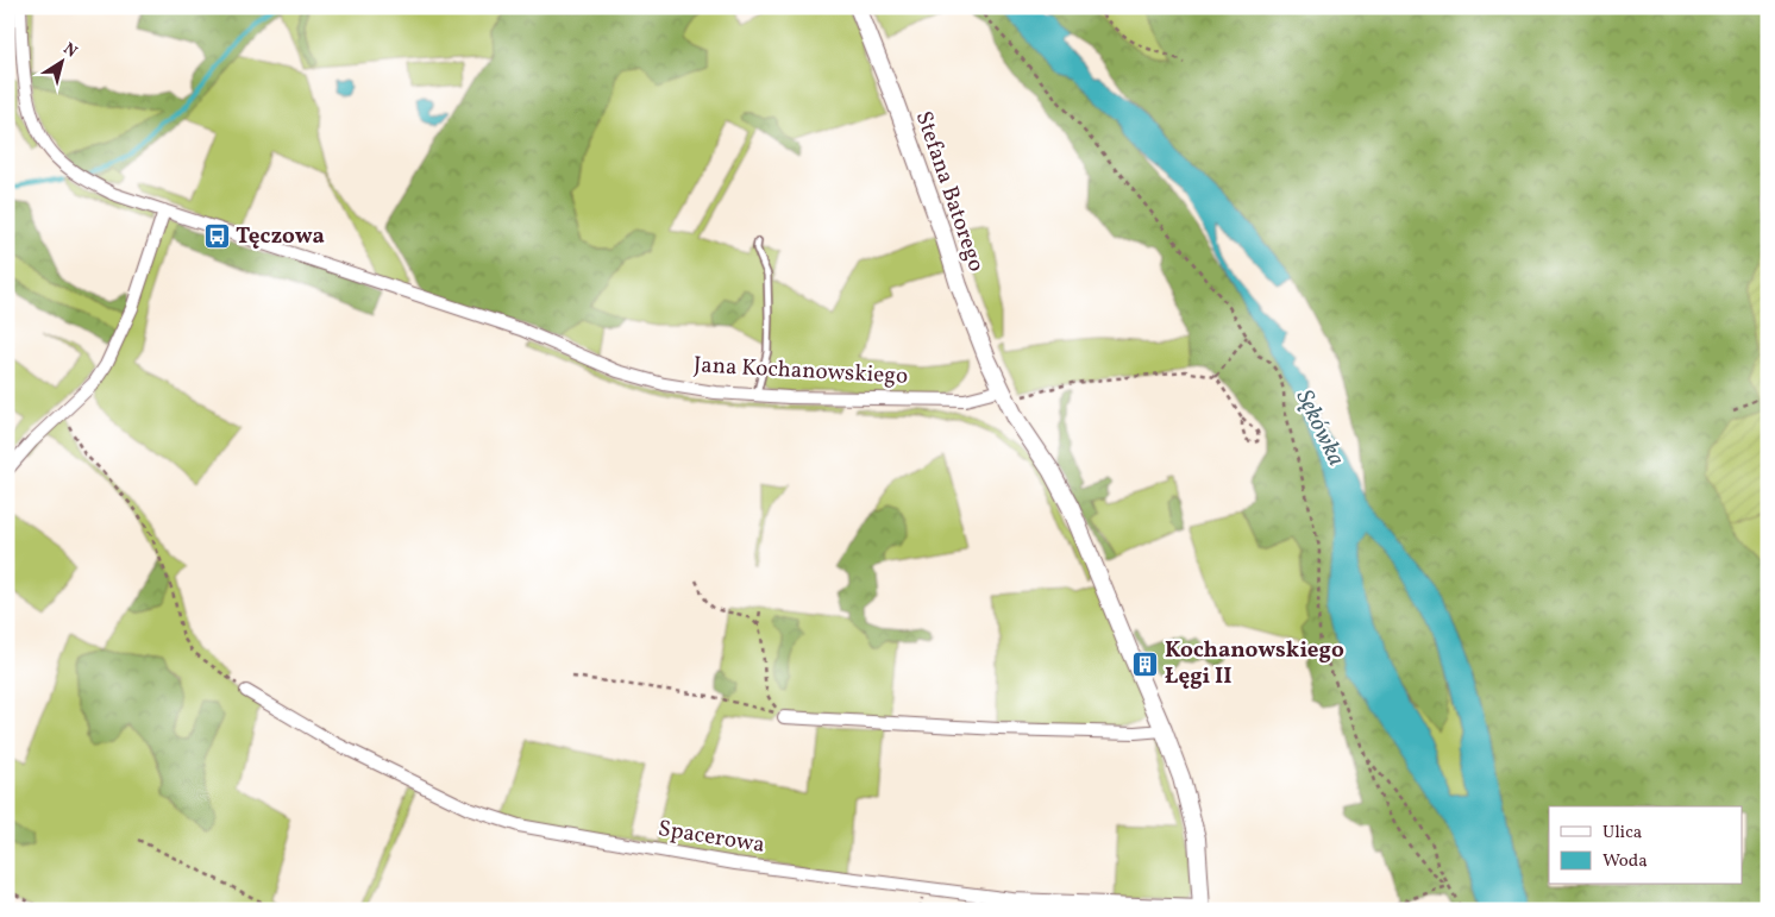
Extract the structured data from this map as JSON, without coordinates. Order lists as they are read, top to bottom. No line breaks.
{"streets":{"street":["Stefana Batorego","Jana Kochanowskiego","Spacerowa"]},"crossings":[["Stefana Batorego","Jana Kochanowskiego"]],"water":["Sękówka"],"places":{"bus stop":["Tęczowa"],"building":["Kochanowskiego Łęgi II"]},"legend":["Ulica","Woda"],"north":"top right"}
